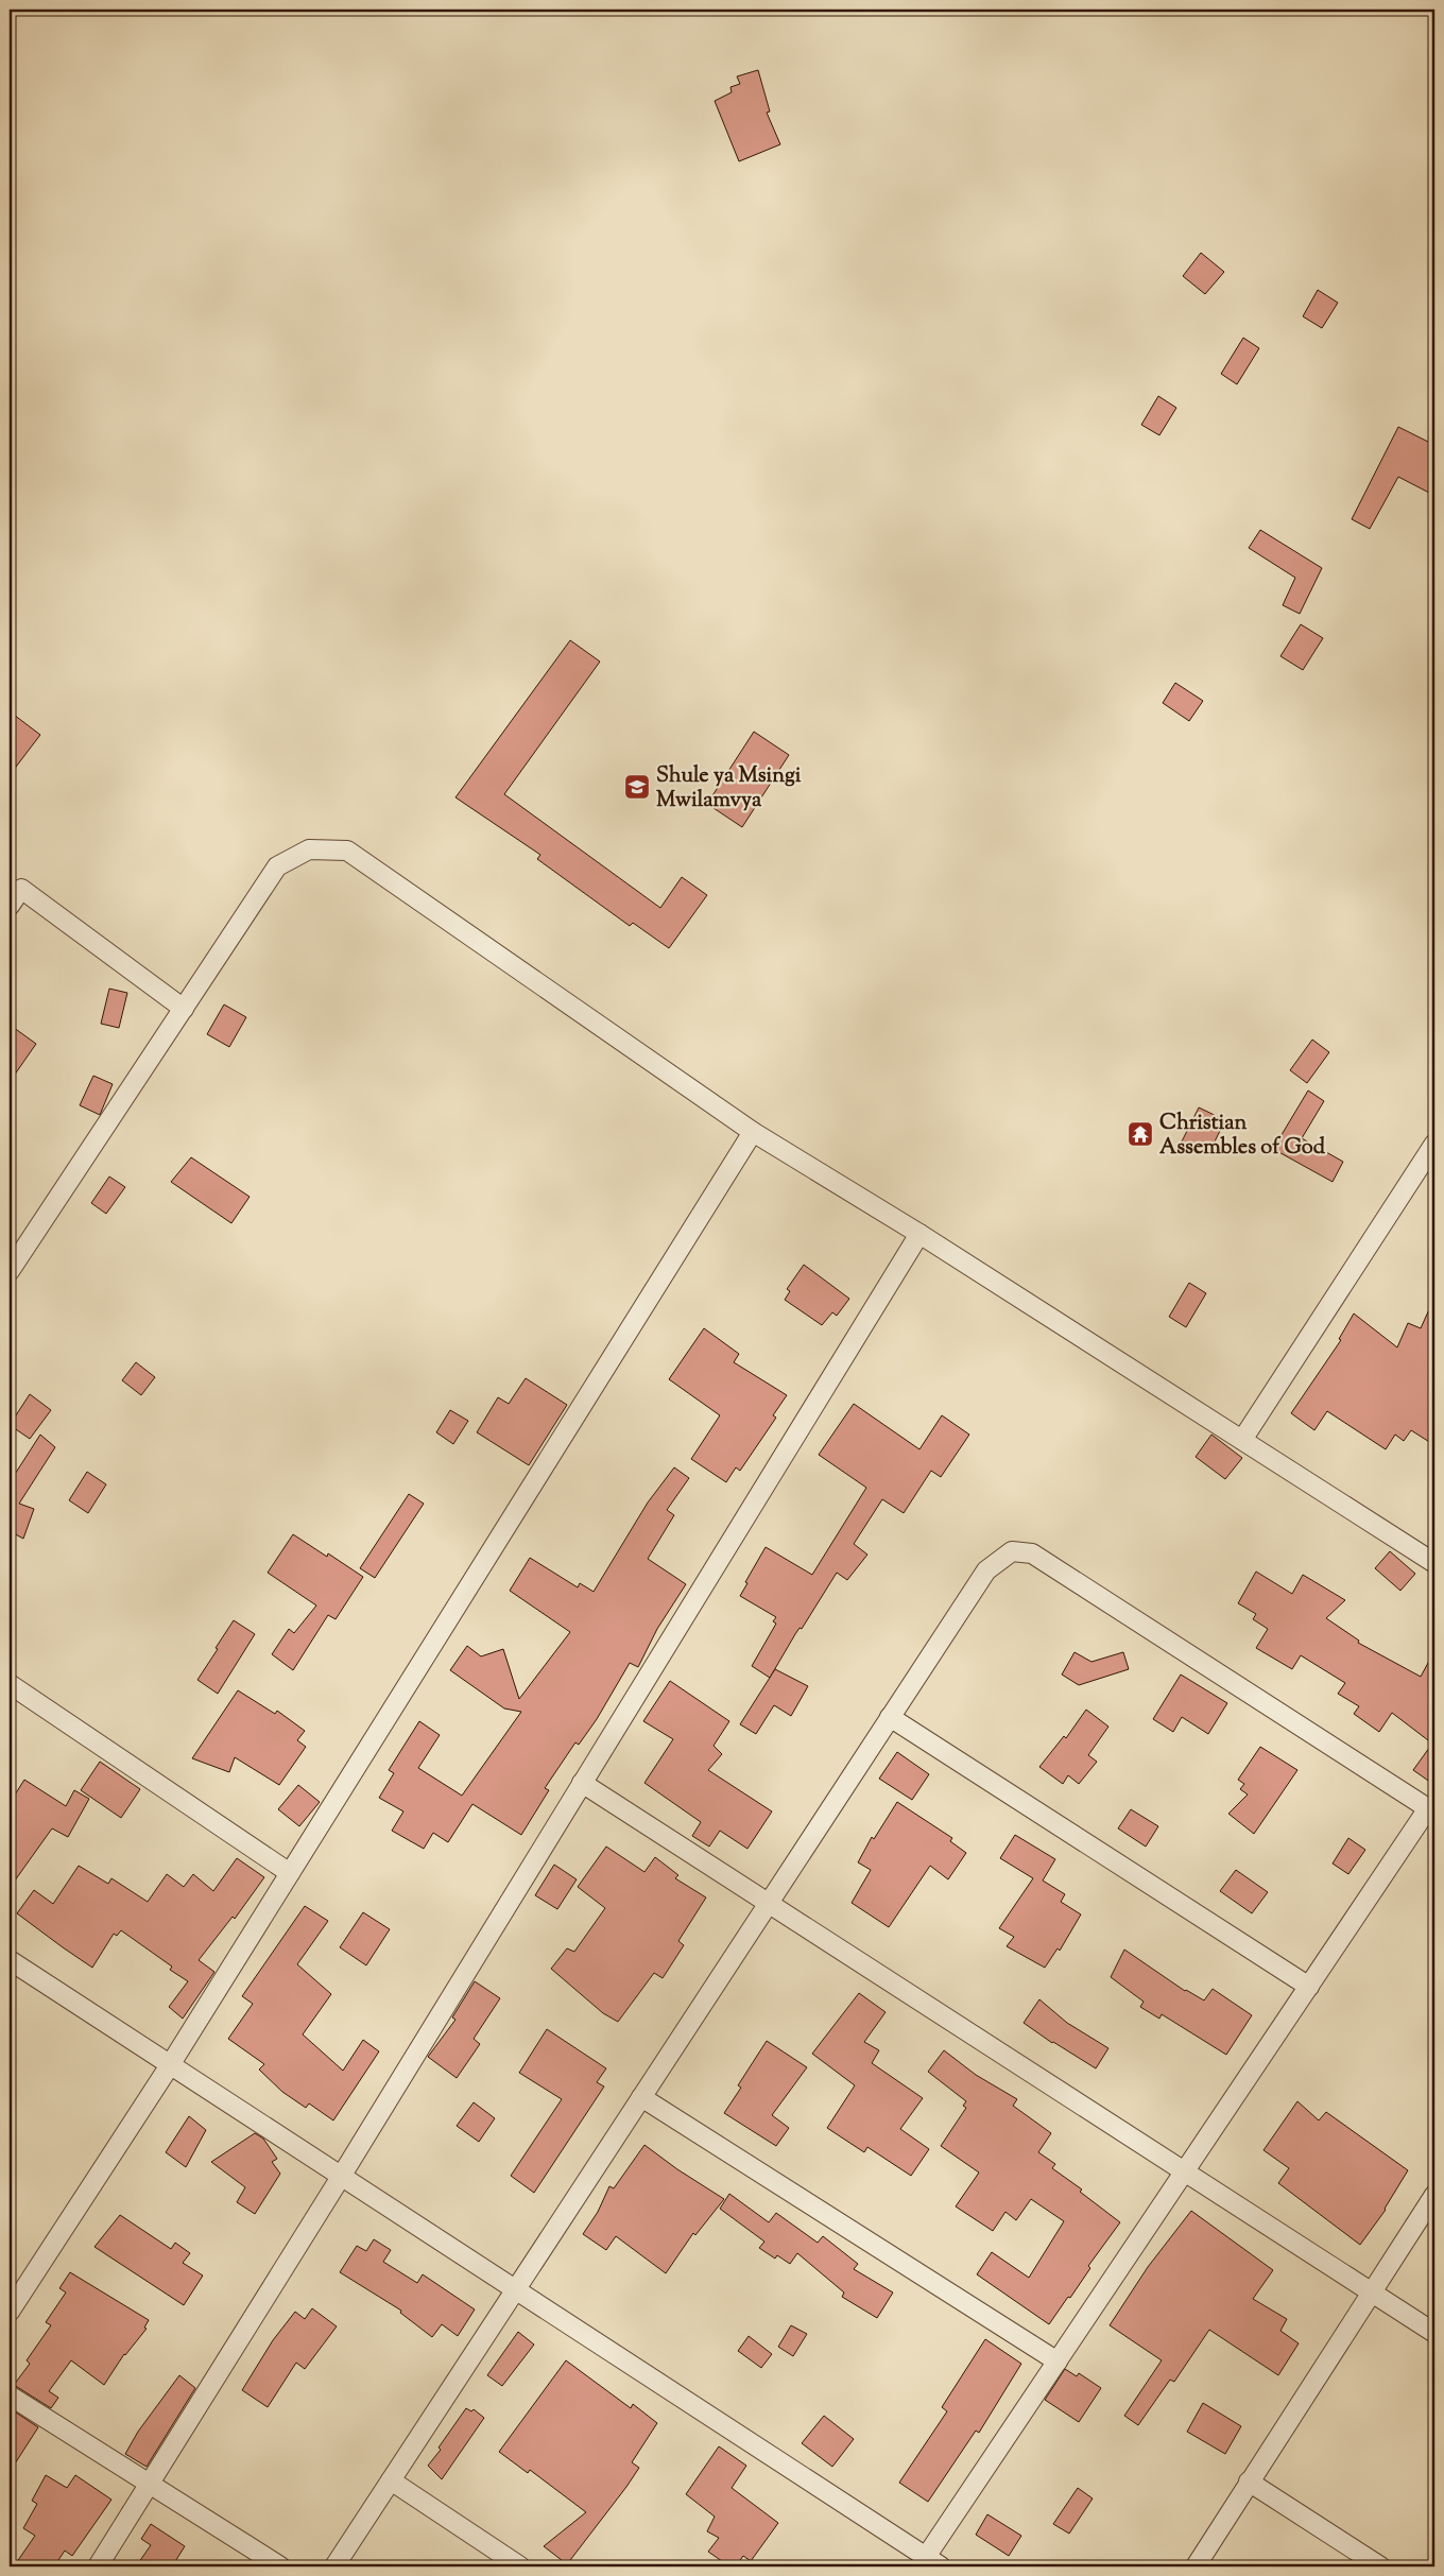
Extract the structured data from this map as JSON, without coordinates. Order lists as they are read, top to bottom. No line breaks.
{"places":{"school or university":["Shule ya Msingi Mwilamvya"],"temple":["Christian Assembles of God"]}}
